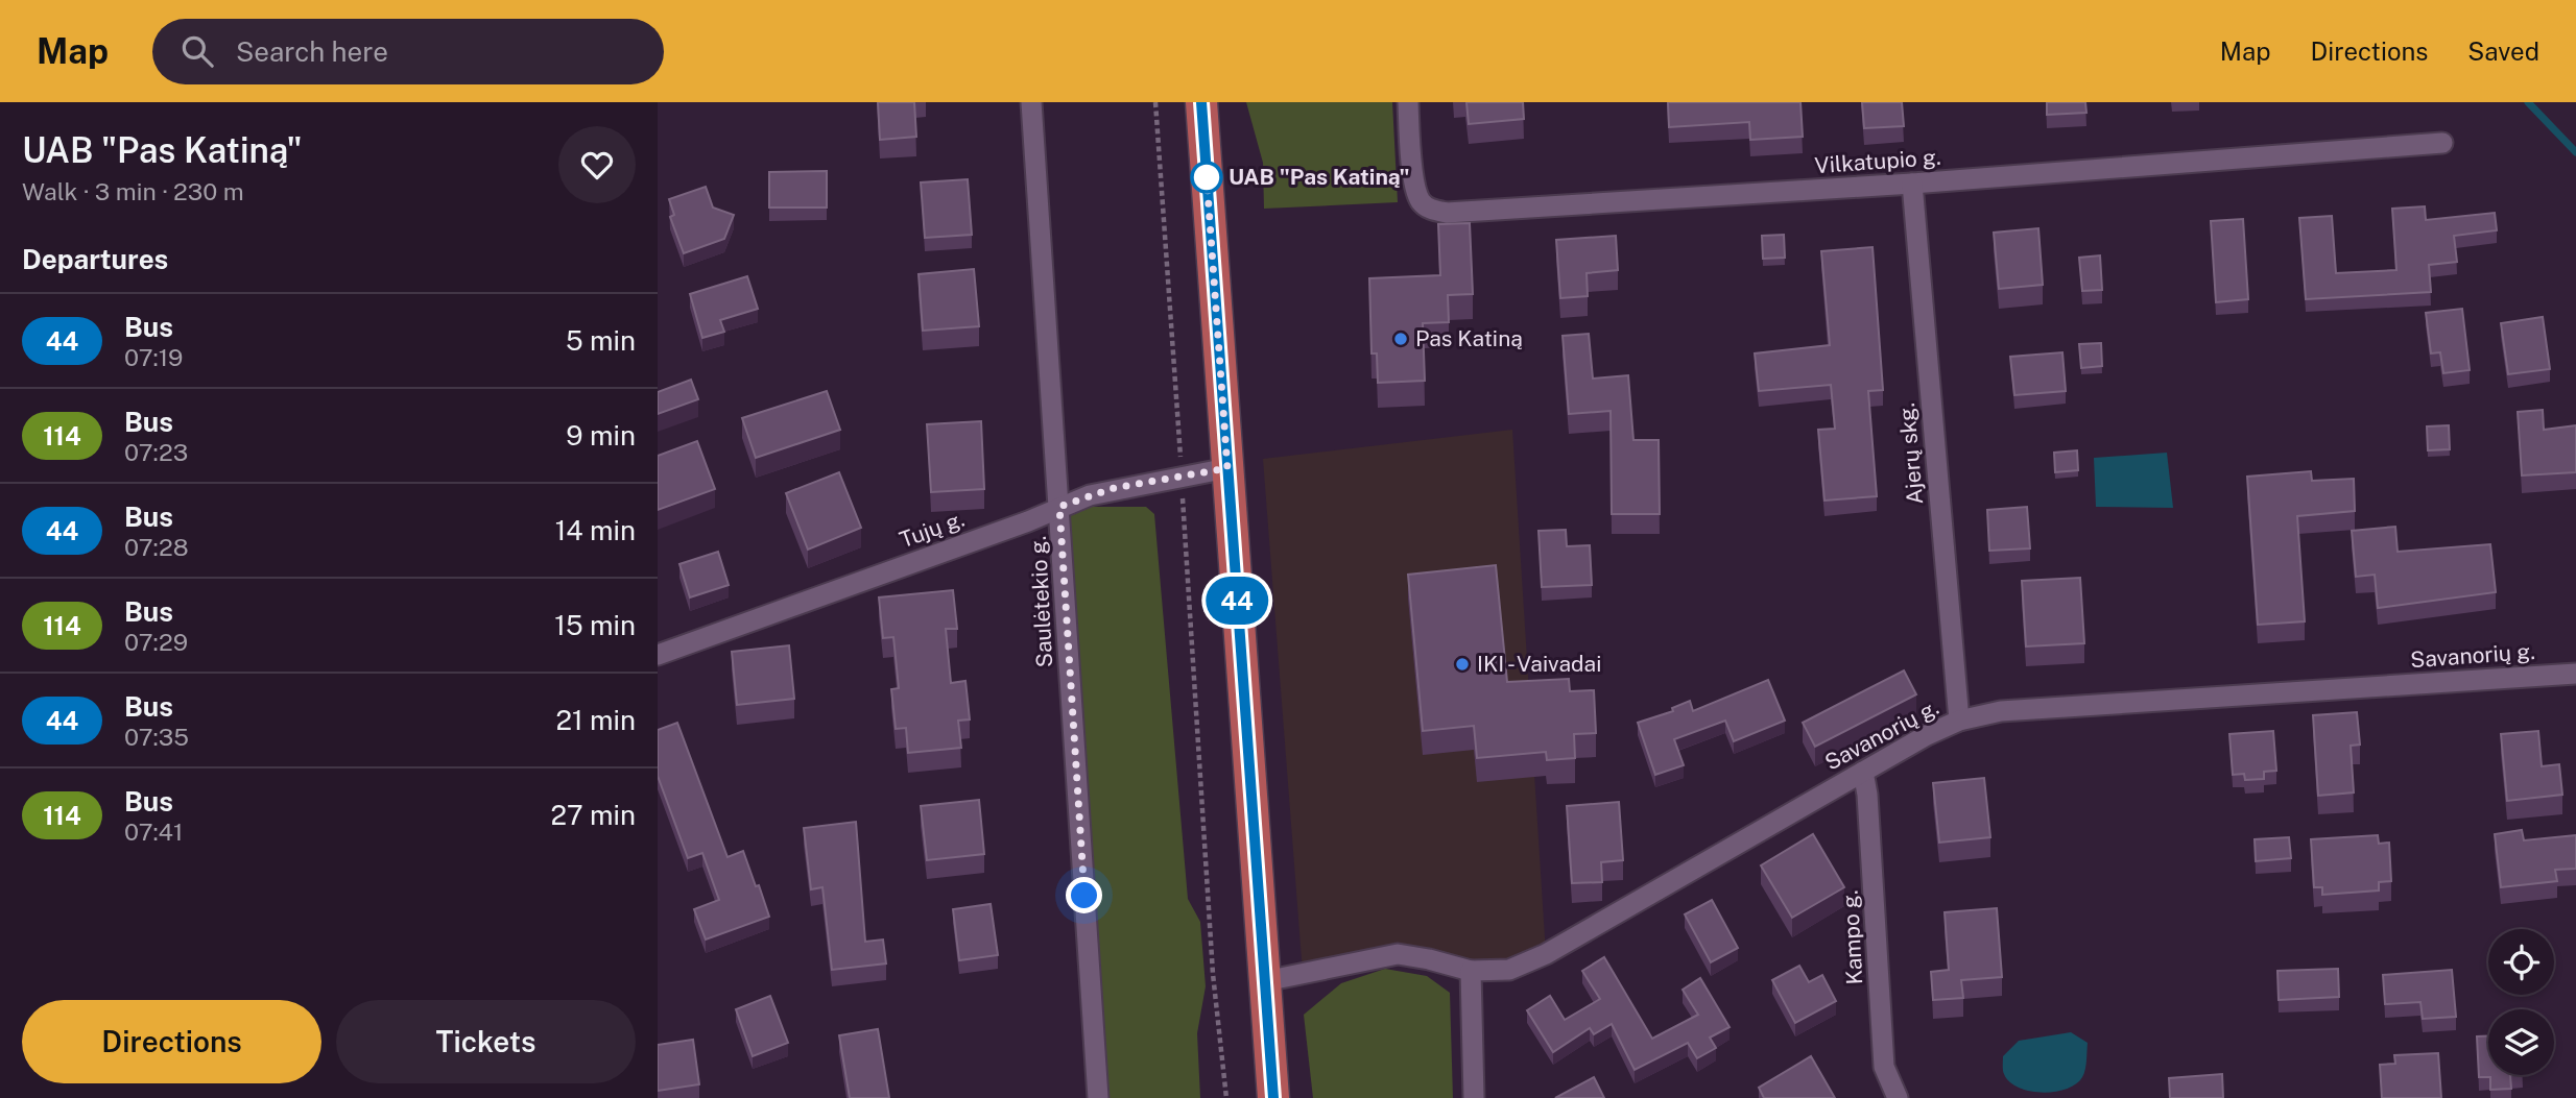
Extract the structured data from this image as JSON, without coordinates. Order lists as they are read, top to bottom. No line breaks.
{"streets":{"street":["Vilkatupio g.","Ajerų skg.","Tujų g.","Saulėtekio g.","Savanorių g.","Kampo g."]},"crossings":[["Vilkatupio g.","Ajerų skg."],["Ajerų skg.","Savanorių g."],["Tujų g.","Saulėtekio g."],["Savanorių g.","Kampo g."]],"places":["UAB \"Pas Katiną\"","Pas Katiną","IKI - Vaivadai"],"lines":["bus line 44"],"page":{"header":"Map","search":"Search here","nav":["Map","Directions","Saved"],"heading":[["UAB \"Pas Katiną\"","Walk · 3 min · 230 m"],"Departures"],"on_map":"44","list":[{"mark":"44","name":"Bus","note":"07:19","value":"5 min"},{"mark":"114","name":"Bus","note":"07:23","value":"9 min"},{"mark":"44","name":"Bus","note":"07:28","value":"14 min"},{"mark":"114","name":"Bus","note":"07:29","value":"15 min"},{"mark":"44","name":"Bus","note":"07:35","value":"21 min"},{"mark":"114","name":"Bus","note":"07:41","value":"27 min"}],"buttons":["Directions","Tickets"]}}
